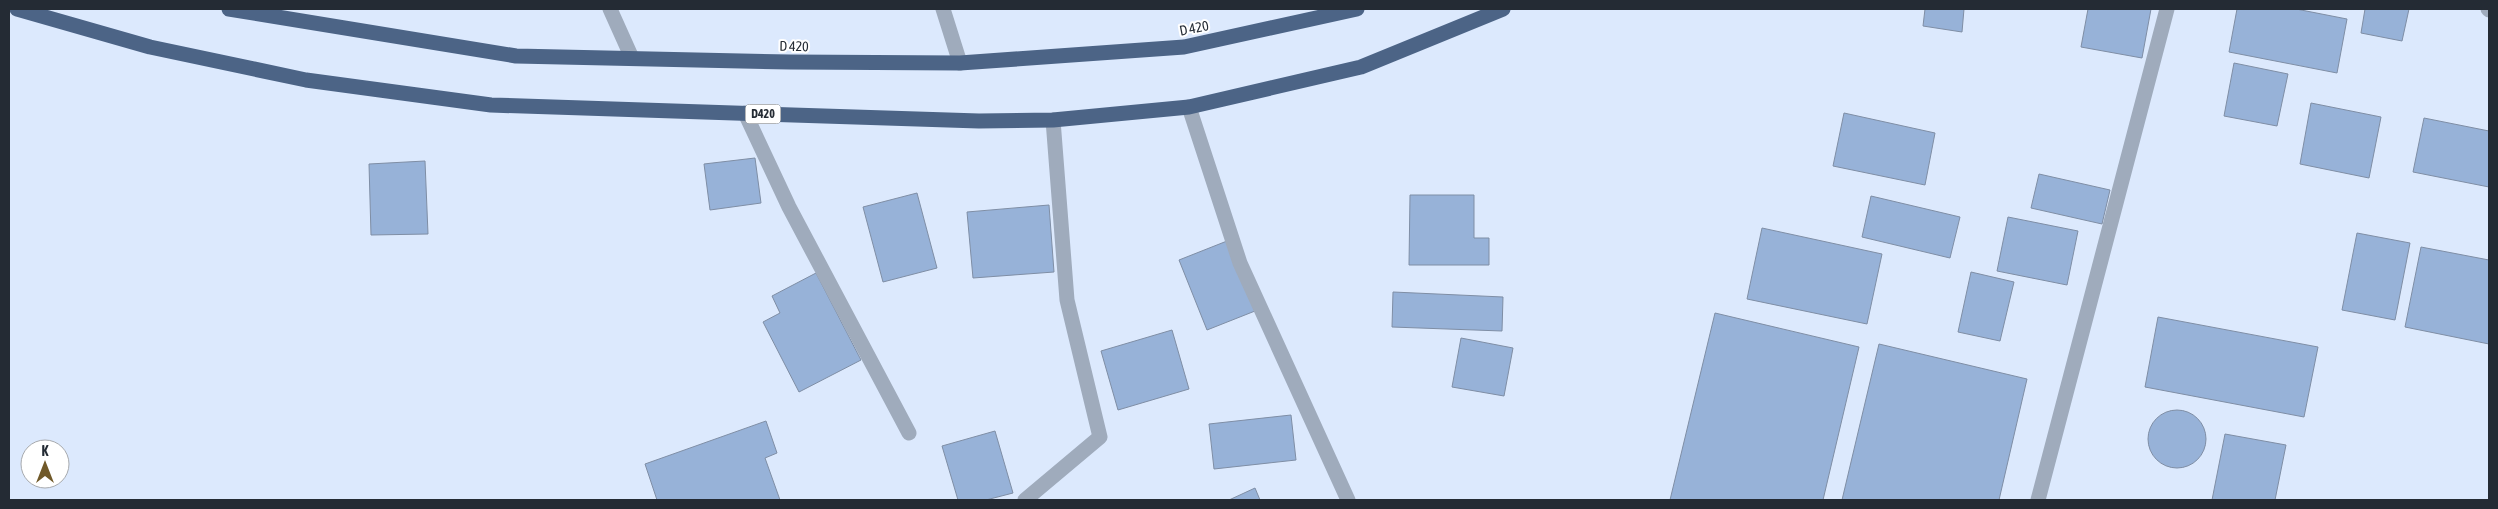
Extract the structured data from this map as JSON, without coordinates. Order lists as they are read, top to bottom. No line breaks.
{"streets":{"highway":["D 420","D420"]},"north":"top"}
